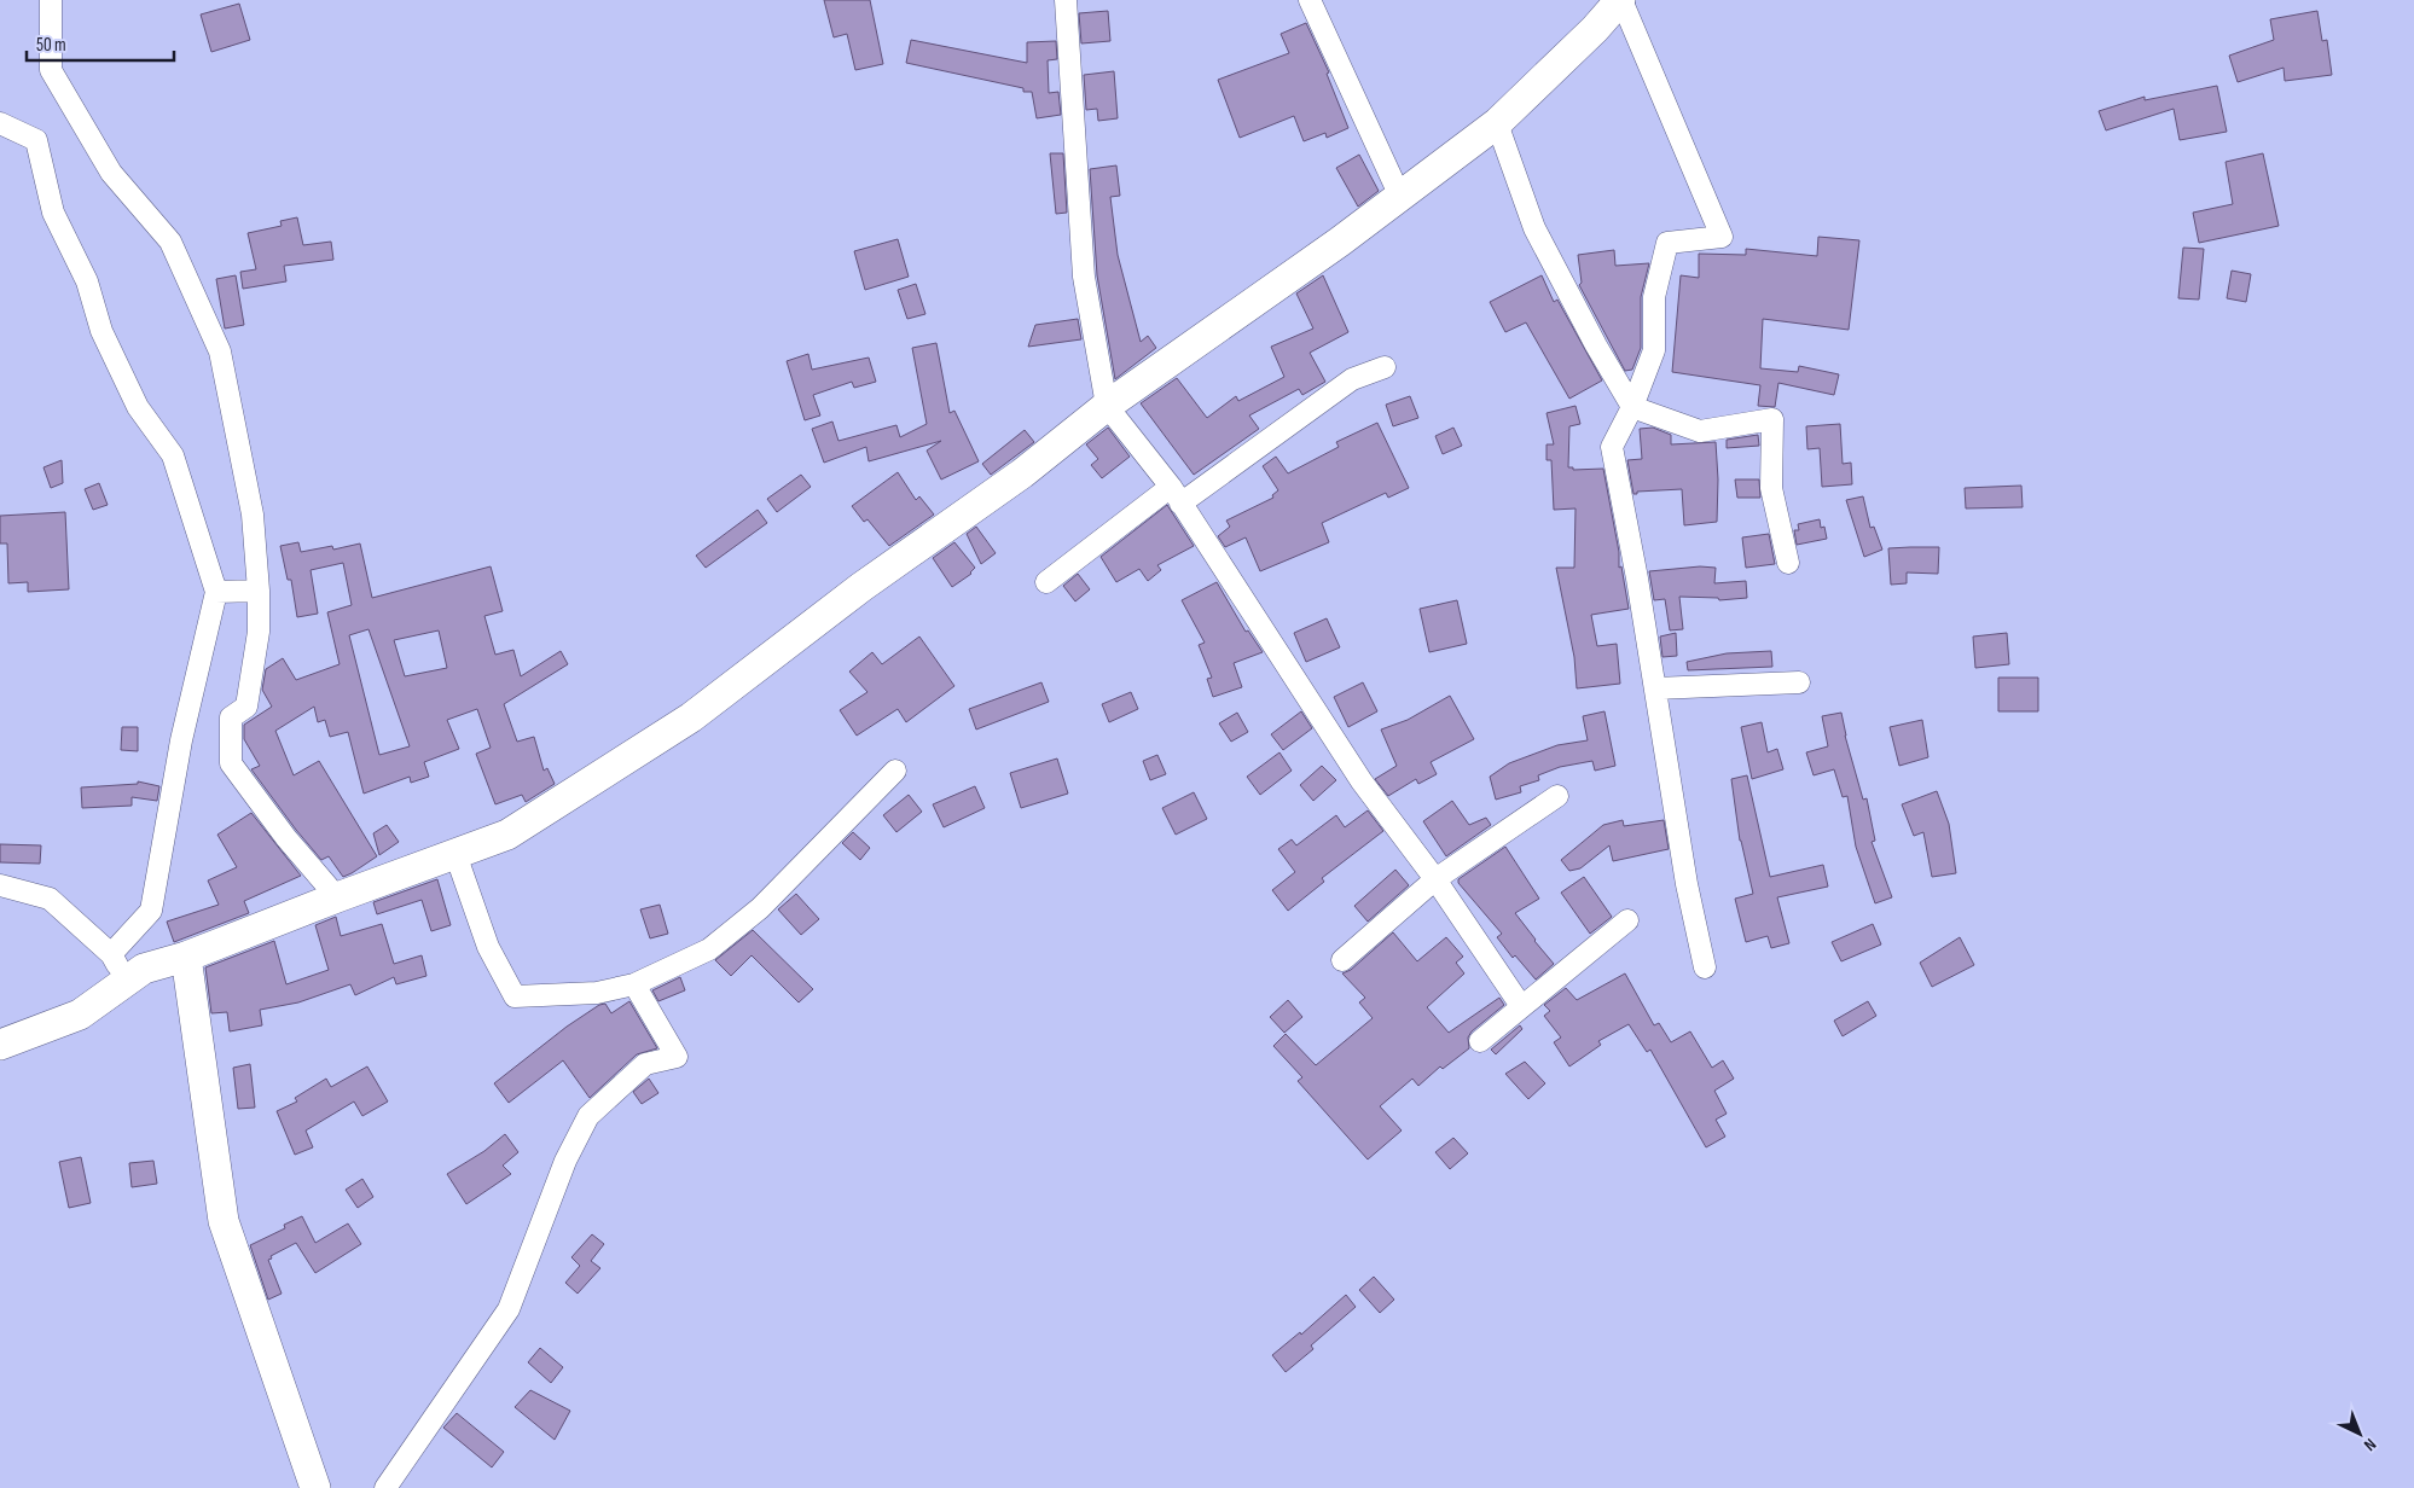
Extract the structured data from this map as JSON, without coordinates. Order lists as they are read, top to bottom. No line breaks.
{"scale_bar":"50 m","north":"bottom right"}
